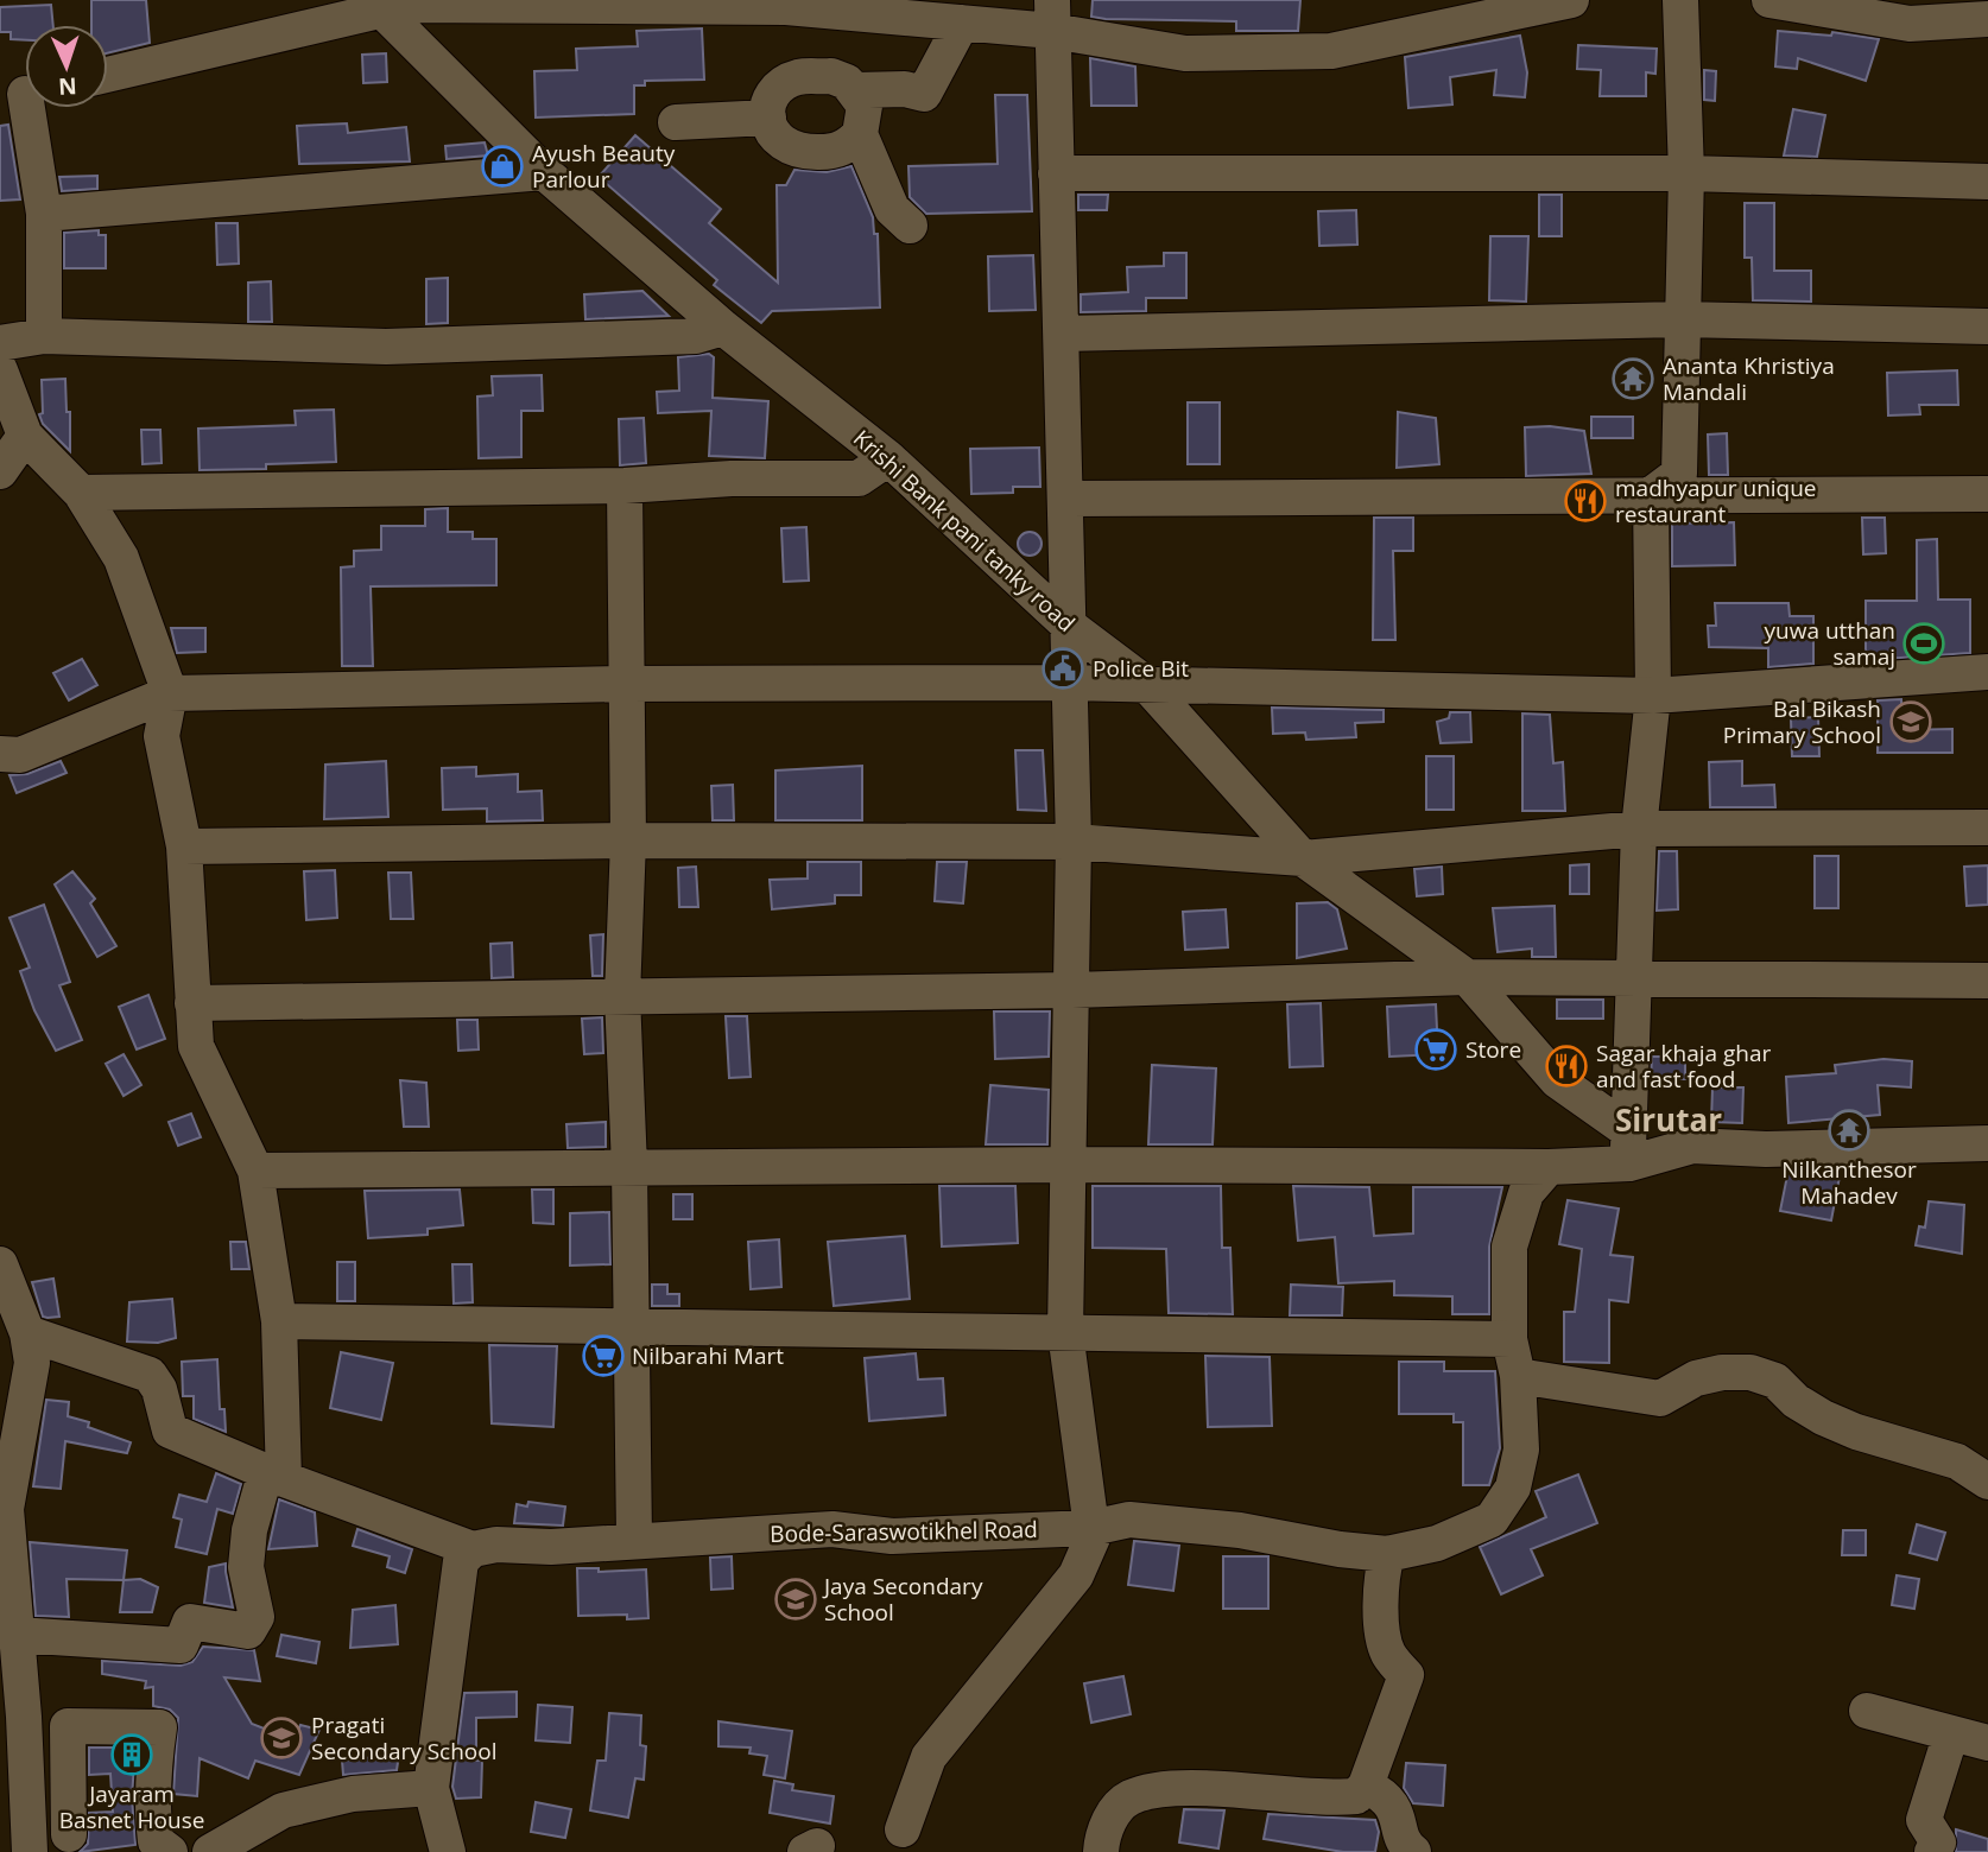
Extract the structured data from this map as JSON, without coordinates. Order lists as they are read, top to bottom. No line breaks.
{"streets":{"street":["Krishi Bank pani tanky road","Bode-Saraswotikhel Road"]},"districts":["Sirutar"],"places":{"shop":["Ayush Beauty Parlour"],"temple":["Ananta Khristiya Mandali","Nilkanthesor Mahadev"],"restaurant":["madhyapur unique restaurant","Sagar khaja ghar and fast food"],"sports":["yuwa utthan samaj"],"public building":["Police Bit"],"school or university":["Bal Bikash Primary School","Jaya Secondary School","Pragati Secondary School"],"supermarket":["Store","Nilbarahi Mart"],"building":["Jayaram Basnet House"]},"north":"bottom"}
